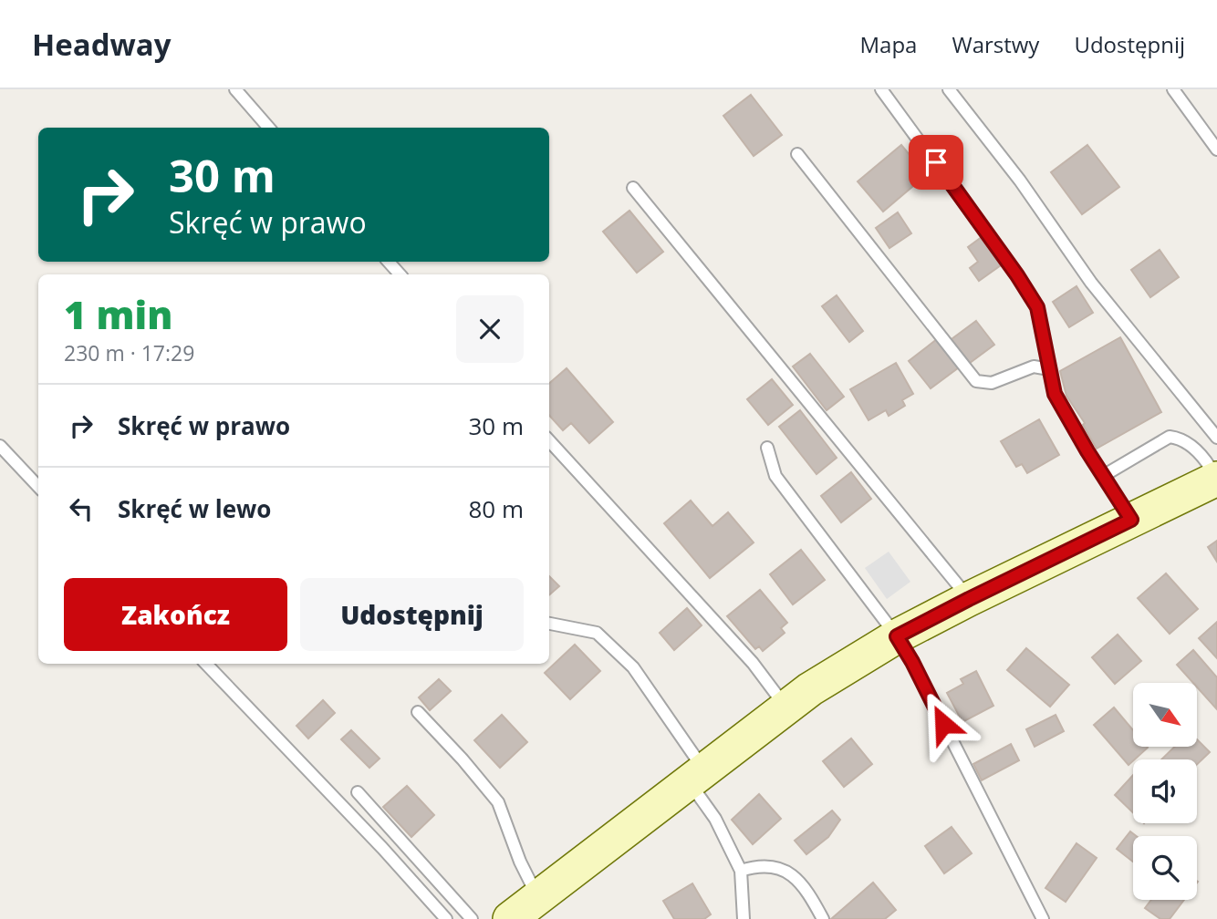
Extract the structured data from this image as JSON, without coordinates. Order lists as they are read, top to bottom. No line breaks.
{"north":"bottom right","page":{"header":"Headway","nav":["Mapa","Warstwy","Udostępnij"],"turn":["30 m","Skręć w prawo"],"heading":["1 min","230 m · 17:29"],"list":[{"name":"Skręć w prawo","value":"30 m"},{"name":"Skręć w lewo","value":"80 m"}],"buttons":["Zakończ","Udostępnij"]}}
